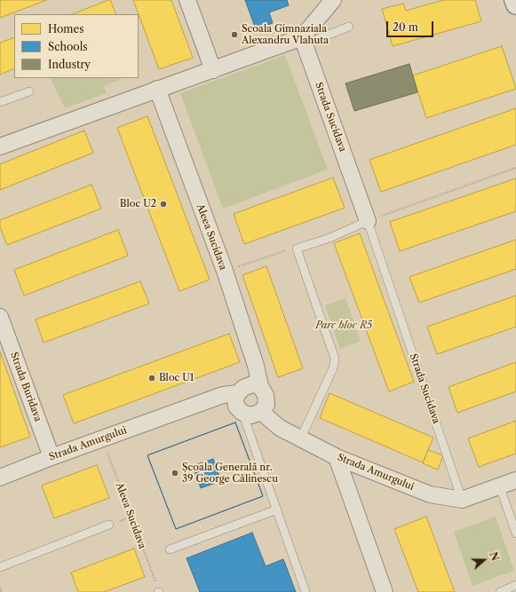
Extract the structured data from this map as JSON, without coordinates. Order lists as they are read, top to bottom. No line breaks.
{"streets":{"street":["Strada Sucidava","Aleea Sucidava","Strada Buridava","Strada Amurgului"]},"crossings":[["Strada Sucidava","Strada Amurgului"],["Aleea Sucidava","Strada Amurgului"],["Strada Buridava","Strada Amurgului"]],"parks":["Parc bloc R5"],"places":["Scoala Gimnaziala Alexandru Vlahuta","Bloc U2","Bloc U1","Școala Generală nr. 39 George Călinescu"],"legend":["Homes","Schools","Industry"],"scale_bar":"20 m","north":"right"}
